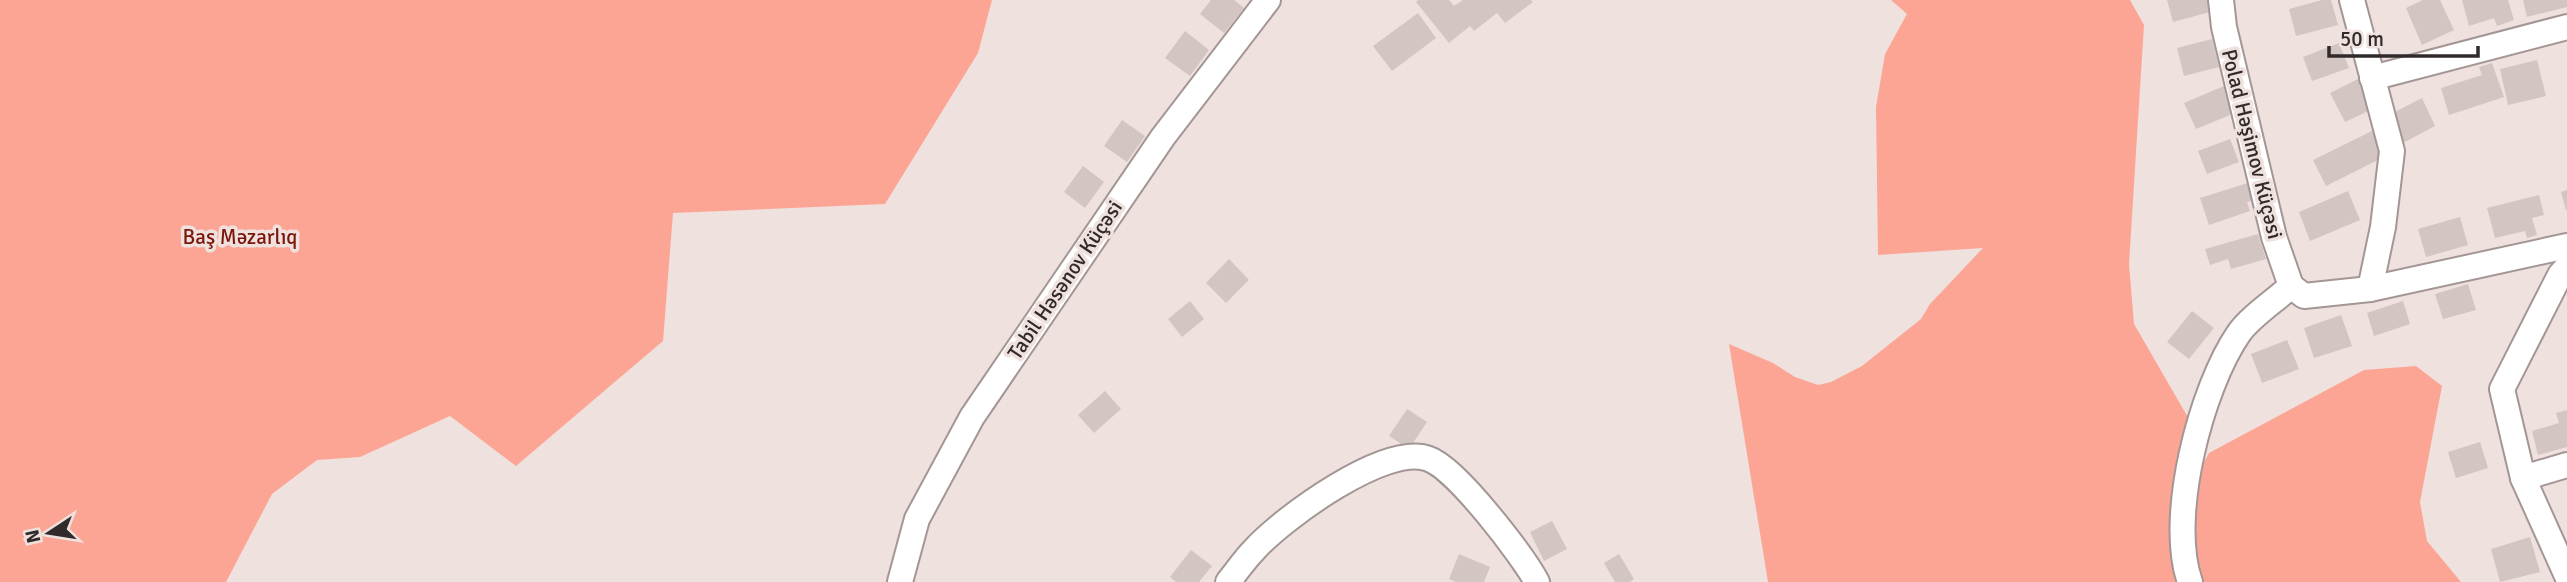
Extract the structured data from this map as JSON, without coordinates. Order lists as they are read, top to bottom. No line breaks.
{"streets":{"street":["Polad Həşimov Küçəsi","Tabil Həsənov Küçəsi"]},"parks":["Baş Məzarlıq"],"scale_bar":"50 m","north":"left"}
